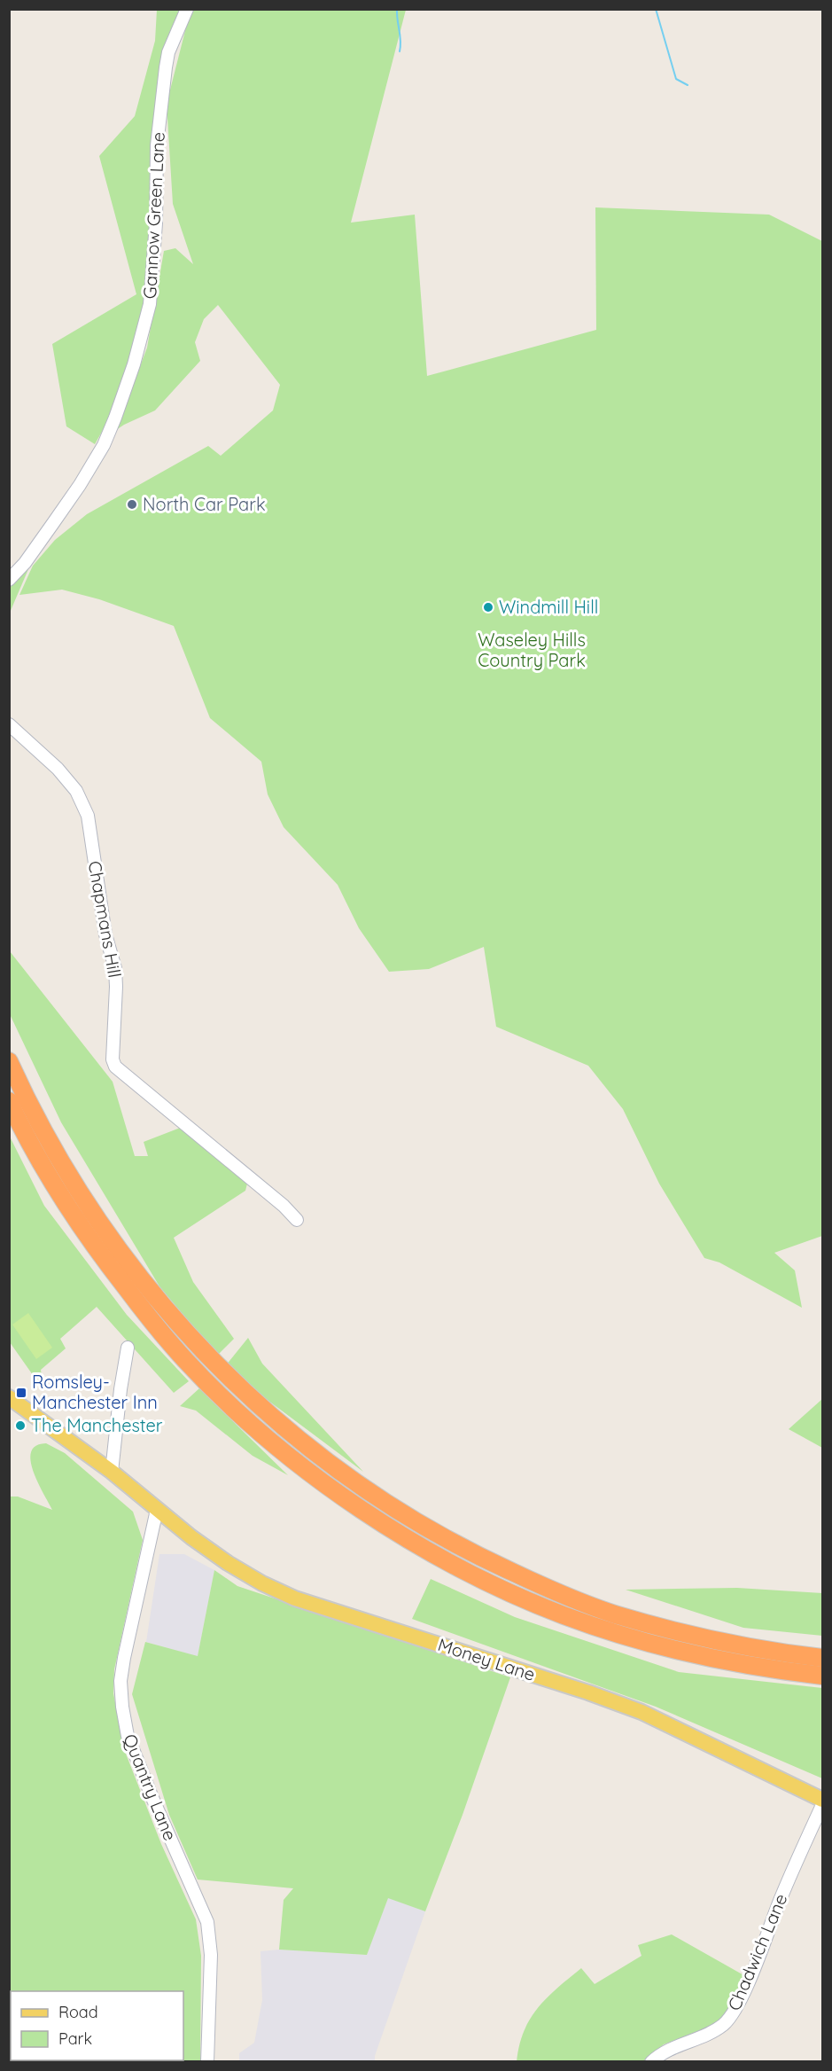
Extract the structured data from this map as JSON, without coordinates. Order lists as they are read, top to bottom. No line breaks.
{"streets":{"main road":["Money Lane"],"street":["Gannow Green Lane","Chapmans Hill","Quantry Lane","Chadwich Lane"]},"crossings":[["Money Lane","Quantry Lane"]],"parks":["Waseley Hills Country Park"],"places":{"other":["North Car Park","Windmill Hill","The Manchester"],"transit":["Romsley- Manchester Inn"]},"legend":["Road","Park"]}
